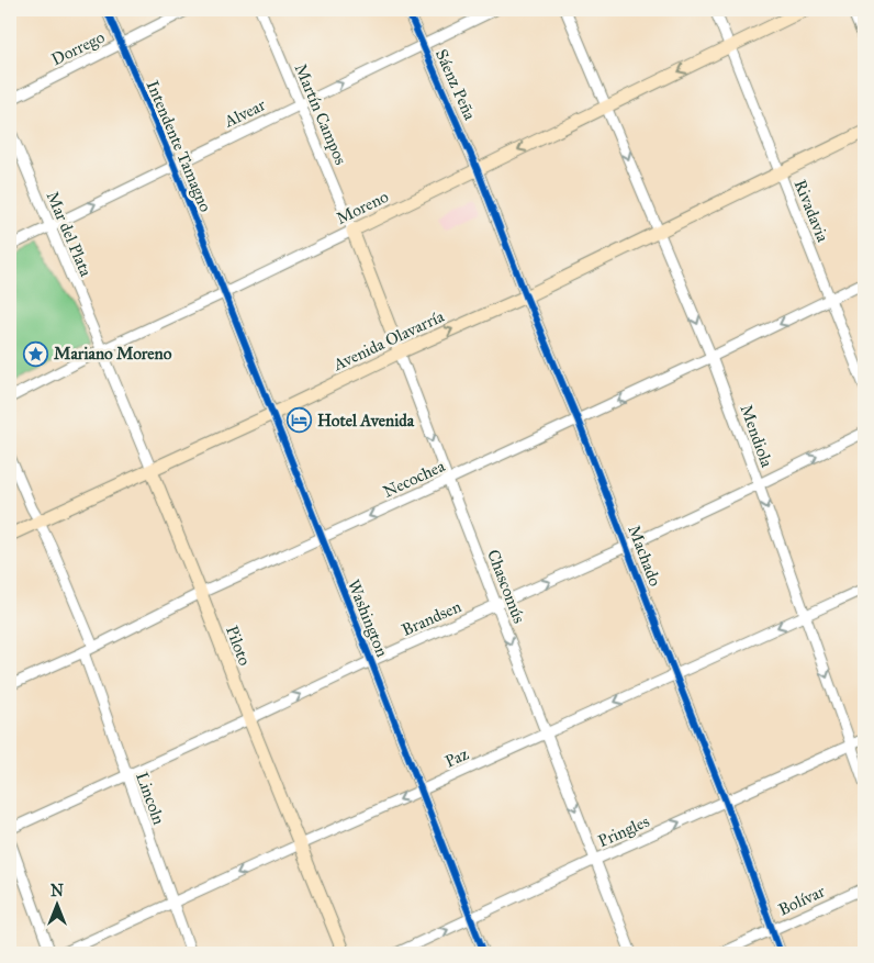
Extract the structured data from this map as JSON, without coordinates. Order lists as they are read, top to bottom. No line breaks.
{"streets":{"main road":["Moreno","Avenida Olavarría","Chascomús","Piloto"],"street":["Dorrego","Sáenz Peña","Alvear","Martín Campos","Intendente Tamagno","Rivadavia","Mar del Plata","Mendiola","Necochea","Machado","Washington","Brandsen","Paz","Lincoln","Pringles","Bolívar"]},"crossings":[["Dorrego","Intendente Tamagno"],["Sáenz Peña","Alvear"],["Sáenz Peña","Moreno"],["Sáenz Peña","Machado"],["Alvear","Martín Campos"],["Alvear","Intendente Tamagno"],["Alvear","Mar del Plata"],["Martín Campos","Moreno"],["Martín Campos","Chascomús"],["Intendente Tamagno","Moreno"],["Intendente Tamagno","Washington"],["Moreno","Rivadavia"],["Moreno","Mar del Plata"],["Moreno","Mendiola"],["Moreno","Machado"],["Moreno","Chascomús"],["Moreno","Washington"],["Moreno","Piloto"],["Rivadavia","Avenida Olavarría"],["Rivadavia","Necochea"],["Mar del Plata","Piloto"],["Avenida Olavarría","Mendiola"],["Avenida Olavarría","Machado"],["Avenida Olavarría","Chascomús"],["Avenida Olavarría","Washington"],["Avenida Olavarría","Piloto"],["Mendiola","Necochea"],["Mendiola","Brandsen"],["Mendiola","Paz"],["Mendiola","Pringles"],["Necochea","Machado"],["Necochea","Chascomús"],["Necochea","Washington"],["Necochea","Piloto"],["Necochea","Lincoln"],["Machado","Brandsen"],["Machado","Paz"],["Machado","Pringles"],["Machado","Bolívar"],["Chascomús","Brandsen"],["Chascomús","Paz"],["Chascomús","Pringles"],["Washington","Brandsen"],["Washington","Paz"],["Washington","Pringles"],["Brandsen","Piloto"],["Brandsen","Lincoln"],["Piloto","Paz"],["Paz","Lincoln"]],"one_way":["Alvear","Mendiola","Necochea","Chascomús","Brandsen","Paz","Pringles"],"places":{"place":["Mariano Moreno"],"hotel":["Hotel Avenida"]},"north":"top"}
